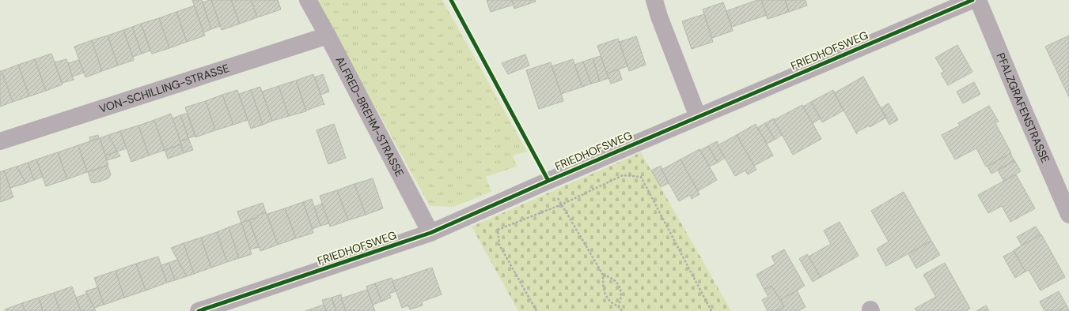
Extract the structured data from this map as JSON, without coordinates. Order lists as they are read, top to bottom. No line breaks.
{"streets":{"street":["FRIEDHOFSWEG","VON-SCHILLING-STRASSE","PFALZGRAFENSTRASSE","ALFRED-BREHM-STRASSE"]},"crossings":[["FRIEDHOFSWEG","ALFRED-BREHM-STRASSE"],["VON-SCHILLING-STRASSE","ALFRED-BREHM-STRASSE"]]}
